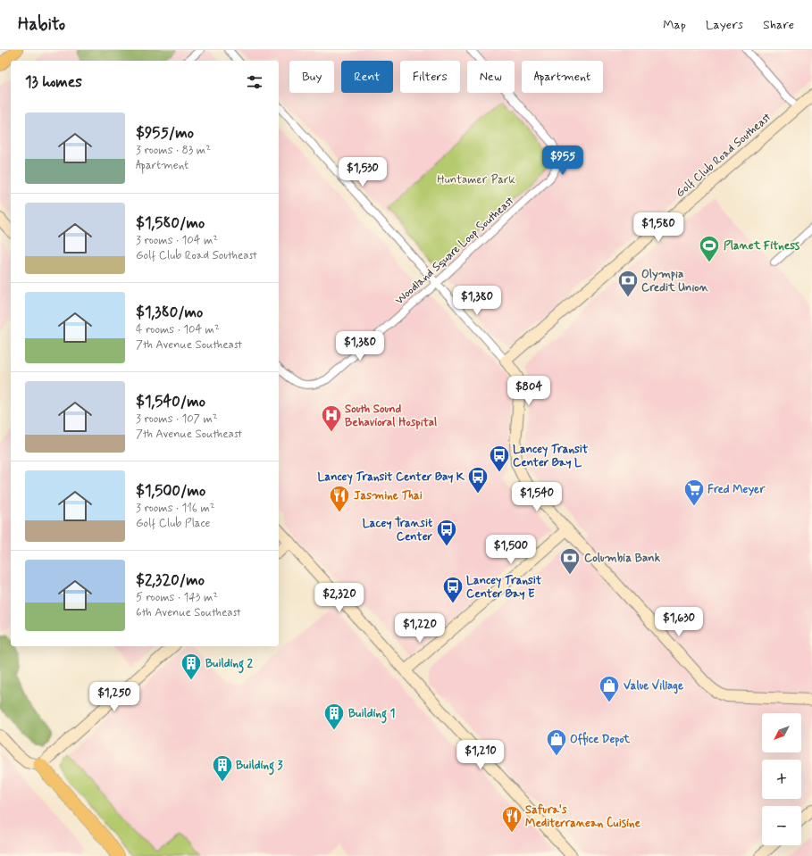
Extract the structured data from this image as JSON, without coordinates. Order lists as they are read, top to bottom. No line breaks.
{"streets":{"street":["Golf Club Road Southeast","Woodland Square Loop Southeast"]},"parks":["Huntamer Park"],"places":{"sports":["Planet Fitness"],"bank":["Olympia Credit Union","Columbia Bank"],"hospital":["South Sound Behavioral Hospital"],"bus stop":["Lancey Transit Center Bay L","Lancey Transit Center Bay K","Lacey Transit Center","Lancey Transit Center Bay E"],"supermarket":["Fred Meyer"],"restaurant":["Jasmine Thai","Safura's Mediterranean Cuisine"],"building":["Building 2","Building 1","Building 3"],"shop":["Value Village","Office Depot"]},"north":"bottom left","page":{"header":"Habito","nav":["Map","Layers","Share"],"chip":["Buy","Rent","Filters","New","Apartment"],"heading":"13 homes","list":[{"name":"$955/mo","note":"3 rooms · 83 m² · Apartment"},{"name":"$1,580/mo","note":"3 rooms · 104 m² · Golf Club Road Southeast"},{"name":"$1,380/mo","note":"4 rooms · 104 m² · 7th Avenue Southeast"},{"name":"$1,540/mo","note":"3 rooms · 107 m² · 7th Avenue Southeast"},{"name":"$1,500/mo","note":"3 rooms · 116 m² · Golf Club Place"},{"name":"$2,320/mo","note":"5 rooms · 143 m² · 6th Avenue Southeast"}],"price":["$955","$1,530","$1,580","$1,380","$1,380","$804","$1,540","$1,500","$2,320","$1,630","$1,220","$1,250","$1,210"],"map_buttons":["+","−"]}}
